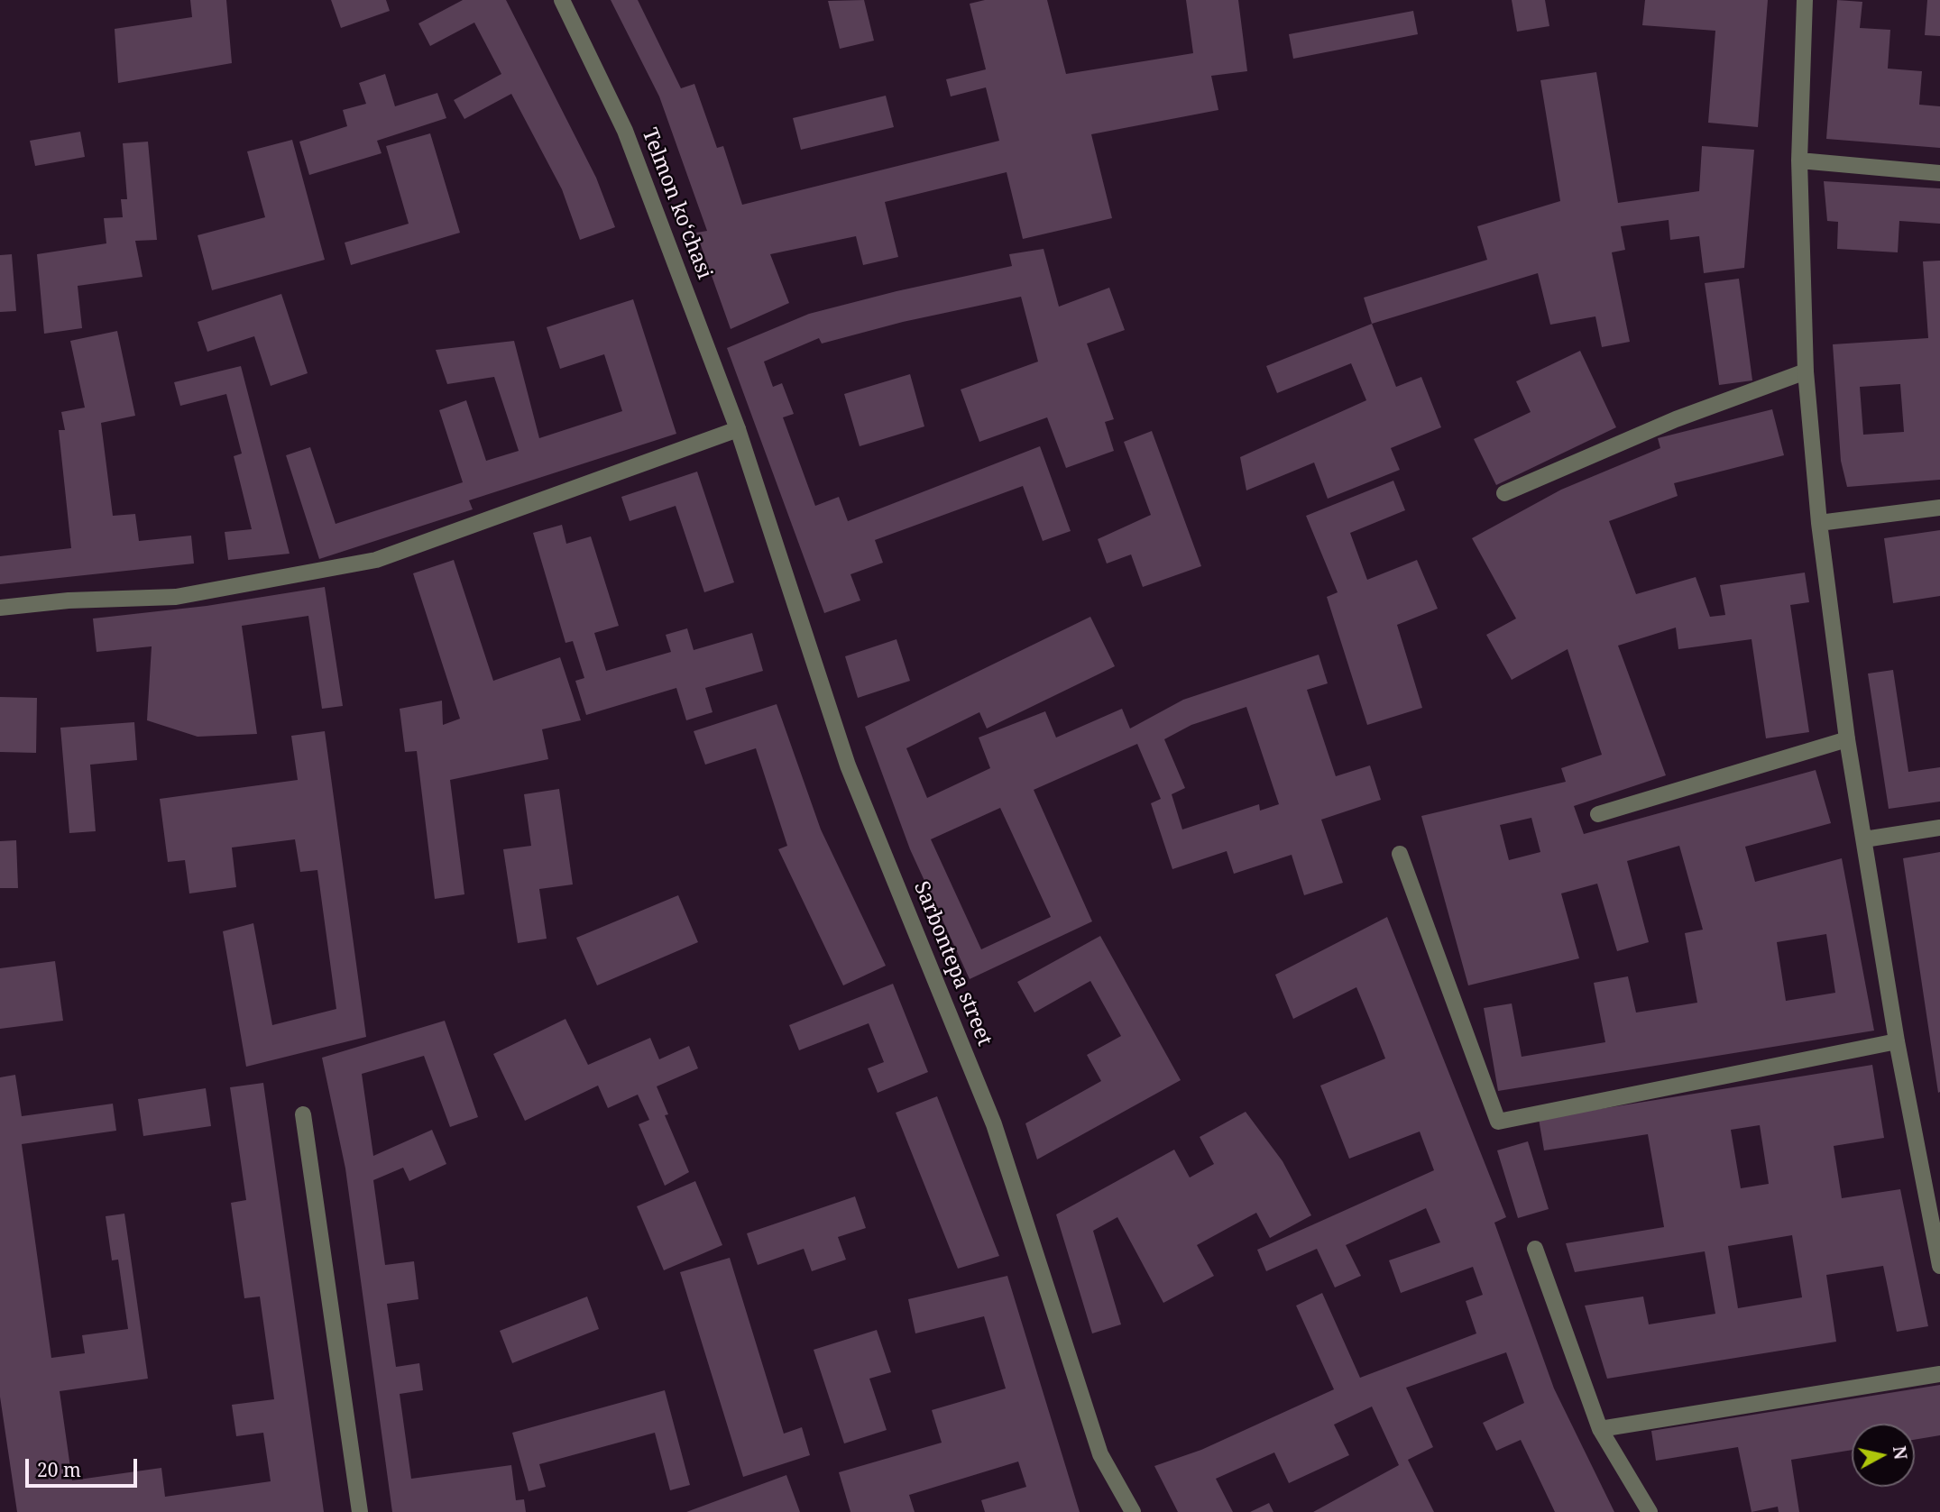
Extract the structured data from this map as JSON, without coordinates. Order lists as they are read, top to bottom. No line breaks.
{"streets":{"street":["Telmon koʻchasi","Sarbontepa street"]},"crossings":[["Telmon koʻchasi","Sarbontepa street"]],"scale_bar":"20 m","north":"right"}
